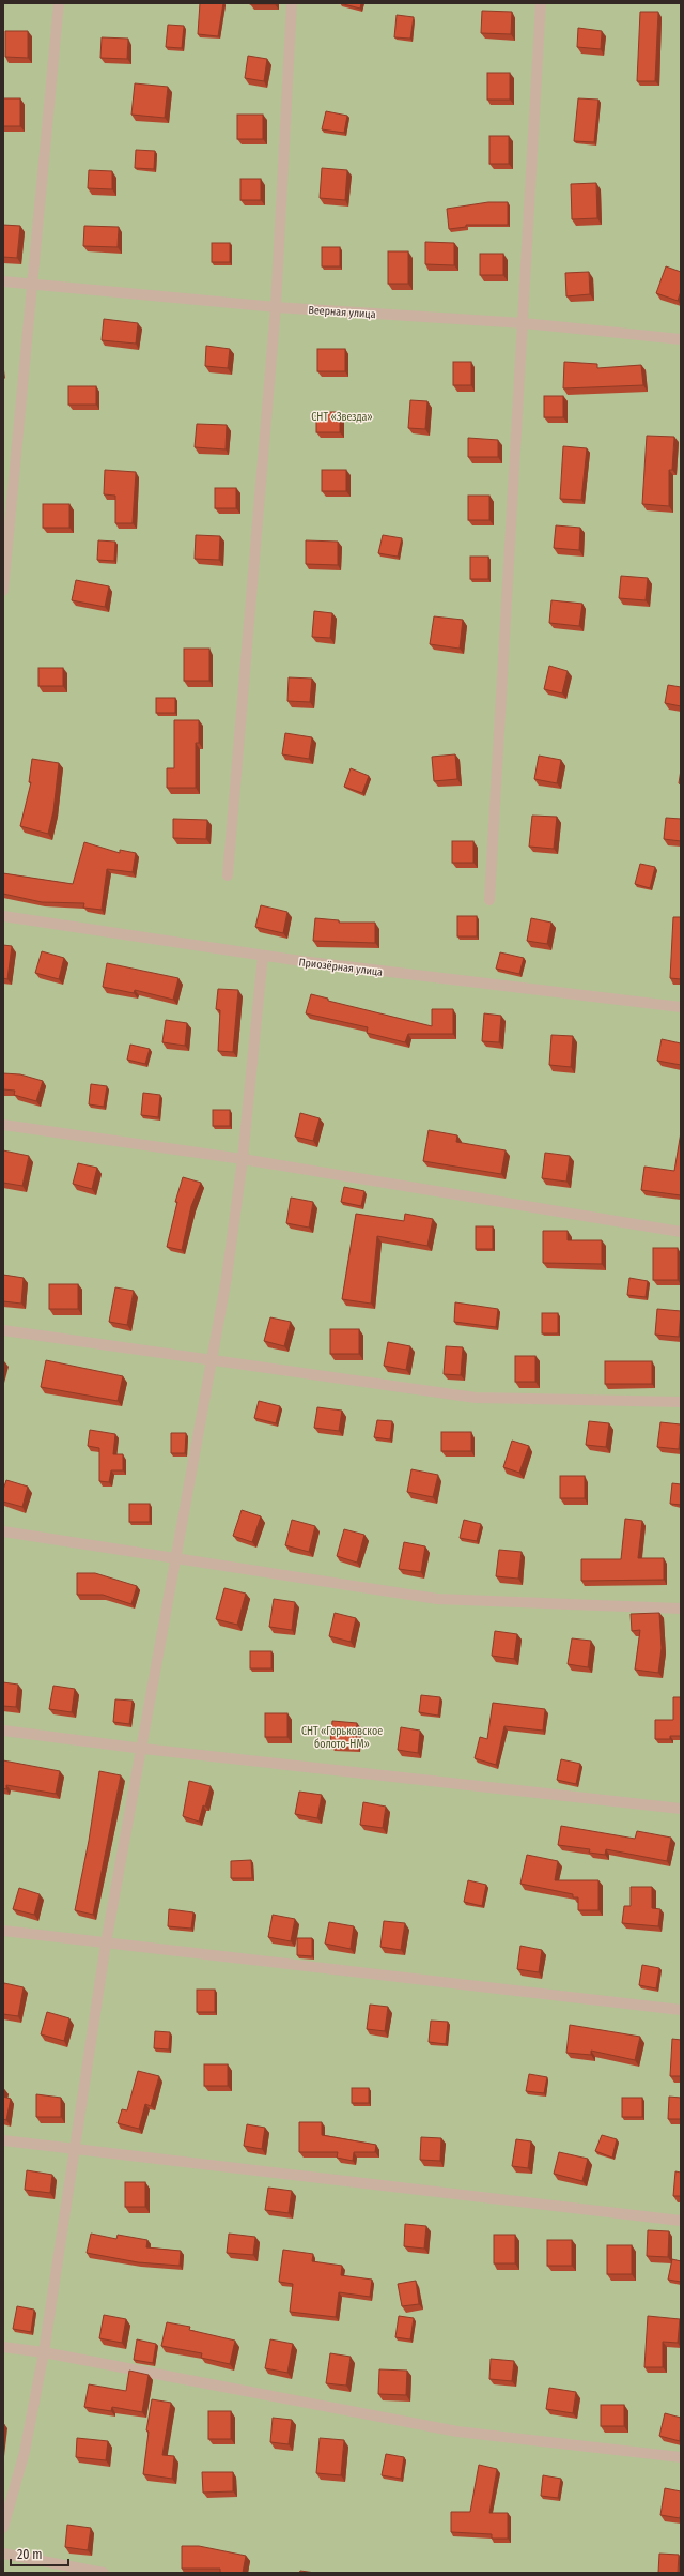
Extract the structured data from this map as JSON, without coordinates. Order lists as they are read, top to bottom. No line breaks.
{"streets":{"street":["Веерная улица","Приозёрная улица"]},"parks":["СНТ «Звезда»","СНТ «Горьковское болото-НМ»"],"scale_bar":"20 m"}
